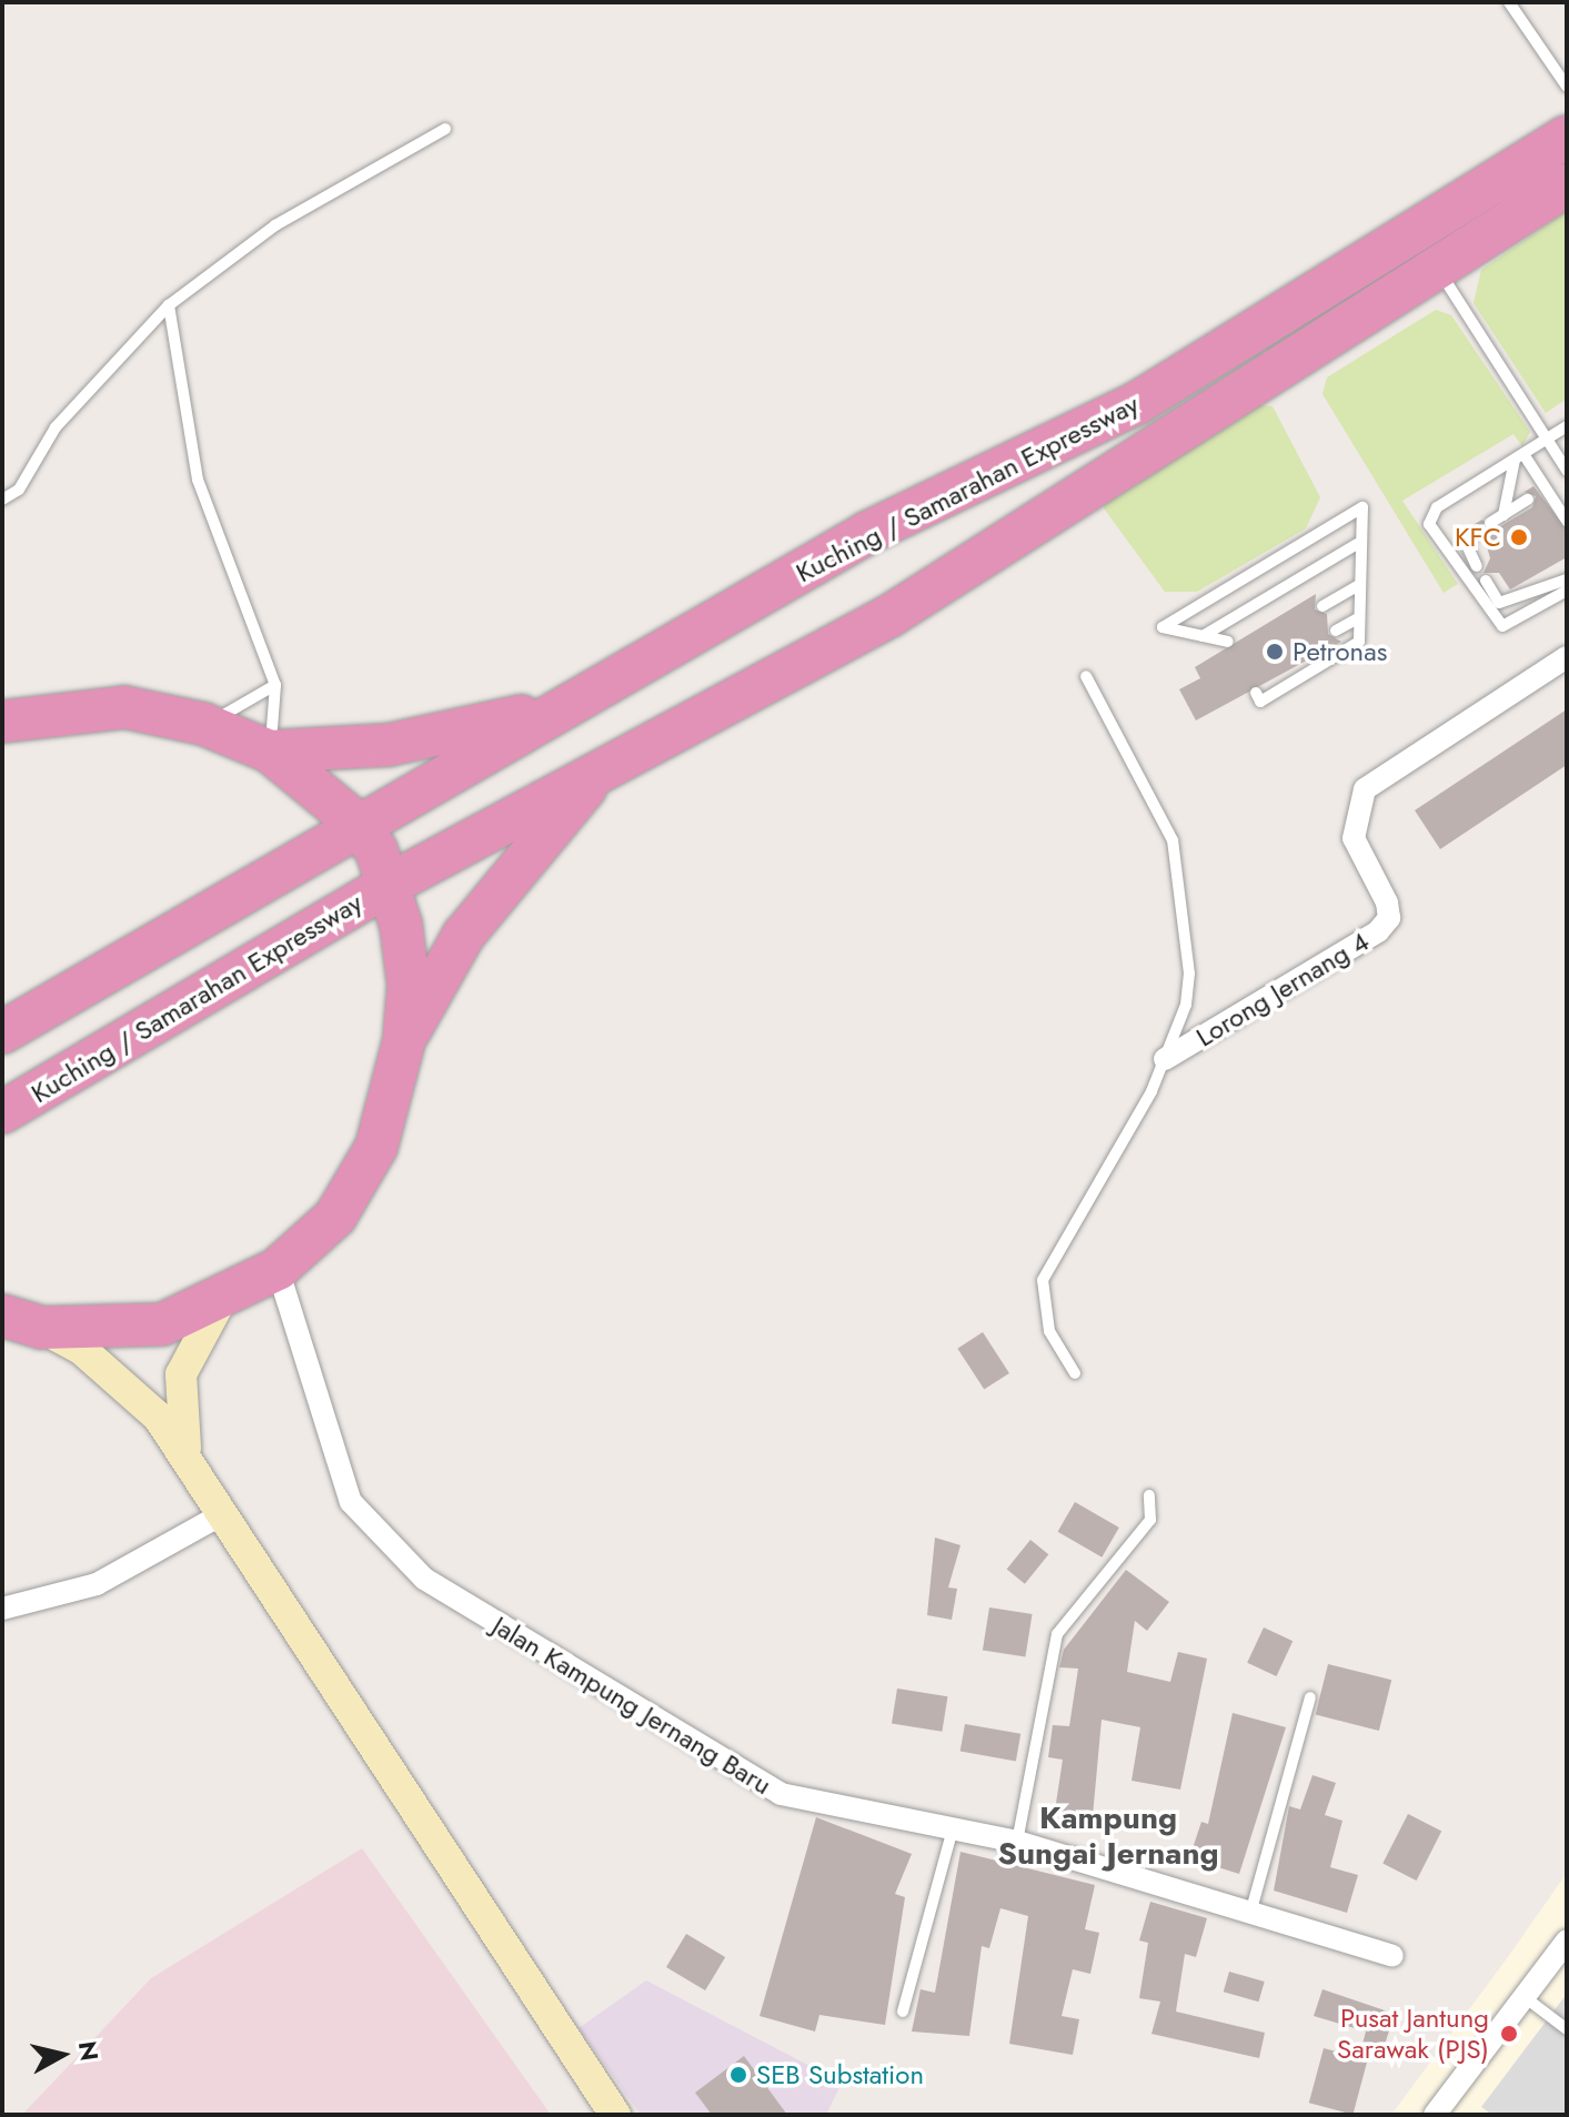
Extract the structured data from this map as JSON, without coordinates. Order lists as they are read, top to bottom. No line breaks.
{"streets":{"highway":["Kuching / Samarahan Expressway"],"street":["Lorong Jernang 4","Jalan Kampung Jernang Baru"]},"crossings":[["Kuching / Samarahan Expressway","Jalan Kampung Jernang Baru"]],"districts":["Kampung Sungai Jernang"],"places":["KFC","Petronas","Pusat Jantung Sarawak (PJS)","SEB Substation"],"north":"right"}
